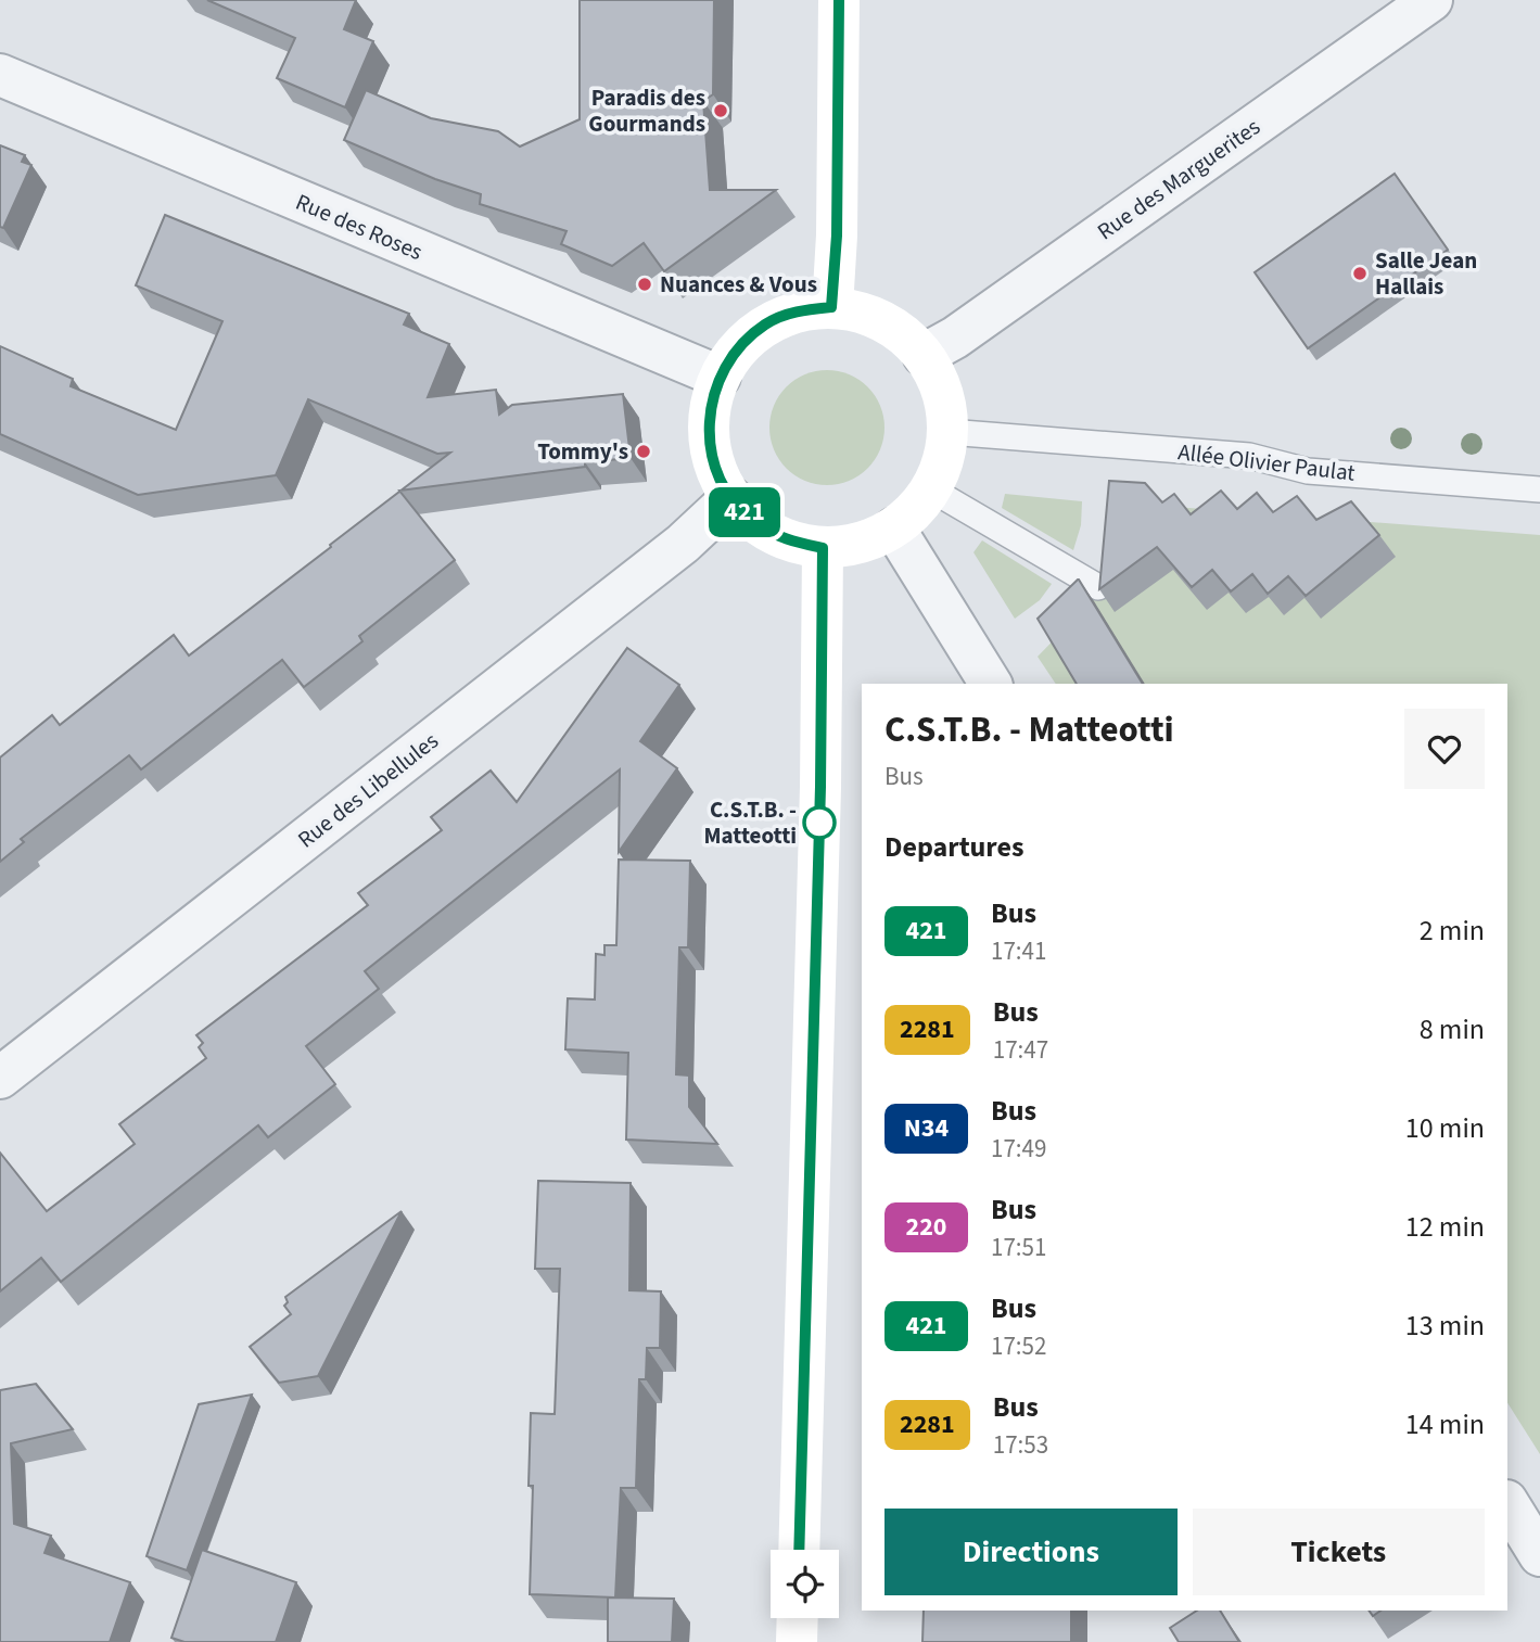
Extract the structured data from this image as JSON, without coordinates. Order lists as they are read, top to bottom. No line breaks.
{"streets":{"street":["Rue des Marguerites","Rue des Roses","Rue des Libellules"],"lane":["Allée Olivier Paulat"]},"crossings":[["Rue des Marguerites","Rue des Roses"],["Rue des Marguerites","Allée Olivier Paulat"],["Rue des Marguerites","Rue des Libellules"],["Rue des Roses","Allée Olivier Paulat"],["Rue des Roses","Rue des Libellules"],["Allée Olivier Paulat","Rue des Libellules"]],"places":["Paradis des Gourmands","Salle Jean Hallais","Nuances & Vous","Tommy's","C.S.T.B. - Matteotti"],"lines":["bus line 421"],"page":{"on_map":"421","heading":[["C.S.T.B. - Matteotti","Bus"],"Departures"],"list":[{"mark":"421","name":"Bus","note":"17:41","value":"2 min"},{"mark":"2281","name":"Bus","note":"17:47","value":"8 min"},{"mark":"N34","name":"Bus","note":"17:49","value":"10 min"},{"mark":"220","name":"Bus","note":"17:51","value":"12 min"},{"mark":"421","name":"Bus","note":"17:52","value":"13 min"},{"mark":"2281","name":"Bus","note":"17:53","value":"14 min"}],"buttons":["Directions","Tickets"]}}
